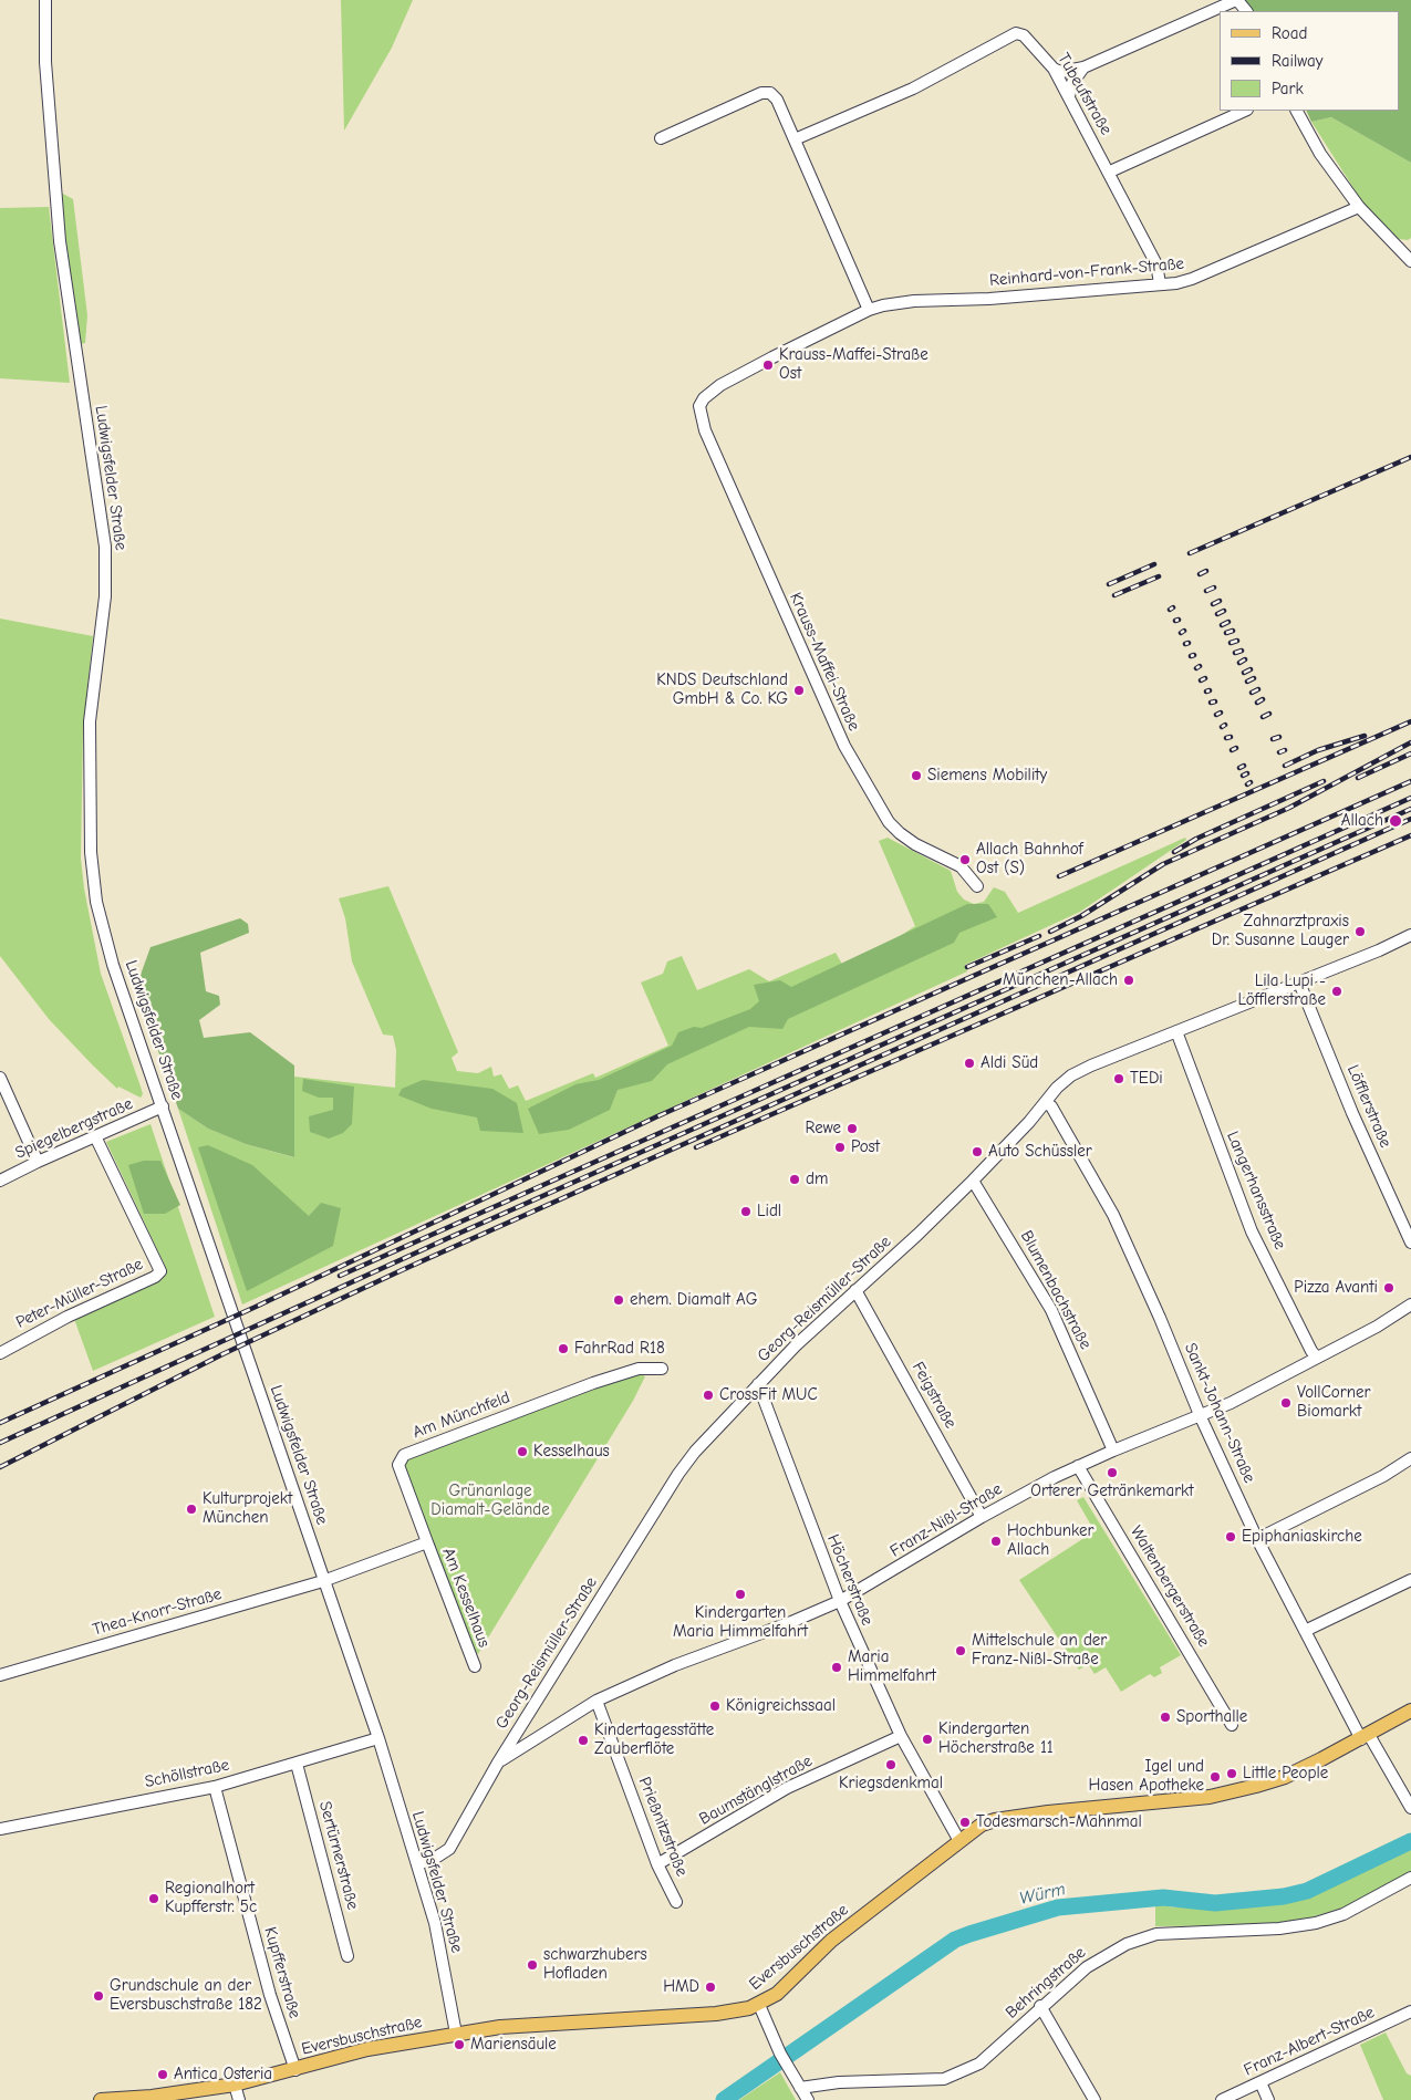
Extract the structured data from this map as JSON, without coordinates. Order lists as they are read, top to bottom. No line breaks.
{"streets":{"main road":["Eversbuschstraße"],"street":["Tubeufstraße","Reinhard-von-Frank-Straße","Ludwigsfelder Straße","Krauss-Maffei-Straße","Löfflerstraße","Spiegelbergstraße","Langerhansstraße","Blumenbachstraße","Peter-Müller-Straße","Georg-Reismüller-Straße","Feigstraße","Sankt-Johann-Straße","Am Münchfeld","Franz-Nißl-Straße","Höcherstraße","Waltenbergerstraße","Am Kesselhaus","Thea-Knorr-Straße","Schöllstraße","Baumstänglstraße","Prießnitzstraße","Sertürnerstraße","Kupfferstraße","Behringstraße","Franz-Albert-Straße"]},"crossings":[["Tubeufstraße","Reinhard-von-Frank-Straße"],["Reinhard-von-Frank-Straße","Krauss-Maffei-Straße"],["Ludwigsfelder Straße","Spiegelbergstraße"],["Ludwigsfelder Straße","Georg-Reismüller-Straße"],["Ludwigsfelder Straße","Thea-Knorr-Straße"],["Ludwigsfelder Straße","Schöllstraße"],["Ludwigsfelder Straße","Eversbuschstraße"],["Löfflerstraße","Georg-Reismüller-Straße"],["Spiegelbergstraße","Peter-Müller-Straße"],["Langerhansstraße","Georg-Reismüller-Straße"],["Langerhansstraße","Franz-Nißl-Straße"],["Blumenbachstraße","Georg-Reismüller-Straße"],["Blumenbachstraße","Franz-Nißl-Straße"],["Georg-Reismüller-Straße","Feigstraße"],["Georg-Reismüller-Straße","Sankt-Johann-Straße"],["Georg-Reismüller-Straße","Franz-Nißl-Straße"],["Georg-Reismüller-Straße","Höcherstraße"],["Feigstraße","Franz-Nißl-Straße"],["Sankt-Johann-Straße","Franz-Nißl-Straße"],["Sankt-Johann-Straße","Eversbuschstraße"],["Am Münchfeld","Am Kesselhaus"],["Franz-Nißl-Straße","Höcherstraße"],["Franz-Nißl-Straße","Waltenbergerstraße"],["Franz-Nißl-Straße","Prießnitzstraße"],["Höcherstraße","Baumstänglstraße"],["Höcherstraße","Eversbuschstraße"],["Schöllstraße","Sertürnerstraße"],["Schöllstraße","Kupfferstraße"],["Baumstänglstraße","Prießnitzstraße"],["Eversbuschstraße","Kupfferstraße"]],"water":["Würm"],"parks":["Grünanlage Diamalt-Gelände"],"places":["Krauss-Maffei-Straße Ost","KNDS Deutschland GmbH & Co. KG","Siemens Mobility","Allach","Allach Bahnhof Ost (S)","Zahnarztpraxis Dr. Susanne Lauger","München-Allach","Lila Lupi - Löfflerstraße","Aldi Süd","TEDi","Rewe","Post","Auto Schüssler","dm","Lidl","Pizza Avanti","ehem. Diamalt AG","FahrRad R18","CrossFit MUC","VollCorner Biomarkt","Kesselhaus","Orterer Getränkemarkt","Kulturprojekt München","Epiphaniaskirche","Hochbunker Allach","Kindergarten Maria Himmelfahrt","Mittelschule an der Franz-Nißl-Straße","Maria Himmelfahrt","Königreichssaal","Sporthalle","Kindergarten Höcherstraße 11","Kindertagesstätte Zauberflöte","Kriegsdenkmal","Little People","Igel und Hasen Apotheke","Todesmarsch-Mahnmal","Regionalhort Kupfferstr. 5c","schwarzhubers Hofladen","HMD","Grundschule an der Eversbuschstraße 182","Mariensäule","Antica Osteria"],"legend":["Road","Railway","Park"]}
